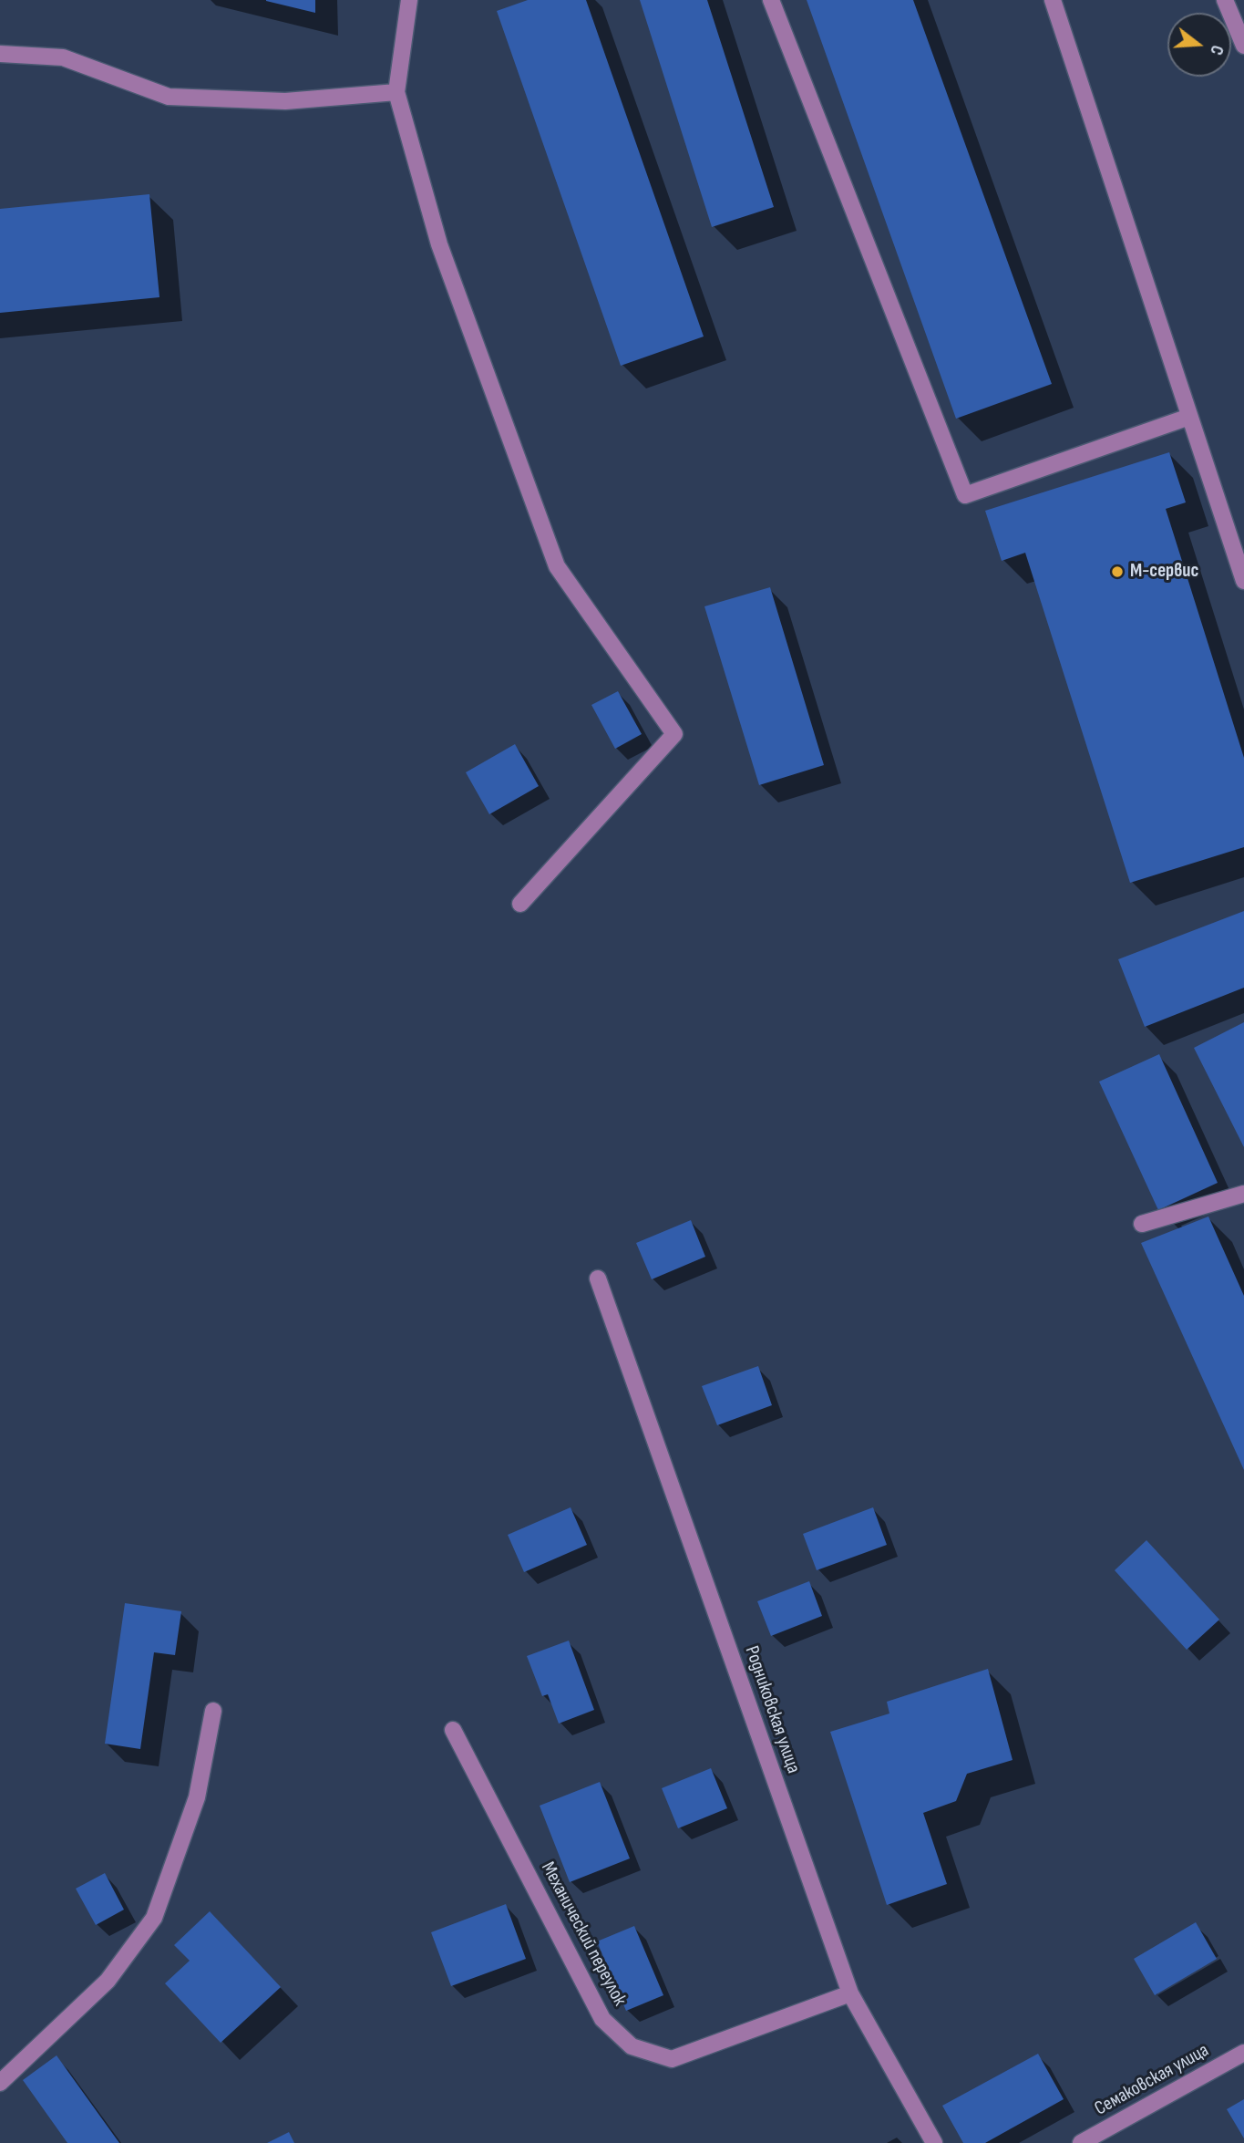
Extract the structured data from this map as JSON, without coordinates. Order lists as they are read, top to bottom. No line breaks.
{"streets":{"street":["Родниковская улица","Механический переулок","Семаковская улица"]},"crossings":[["Родниковская улица","Механический переулок"]],"places":["М-сервис"],"north":"right"}
